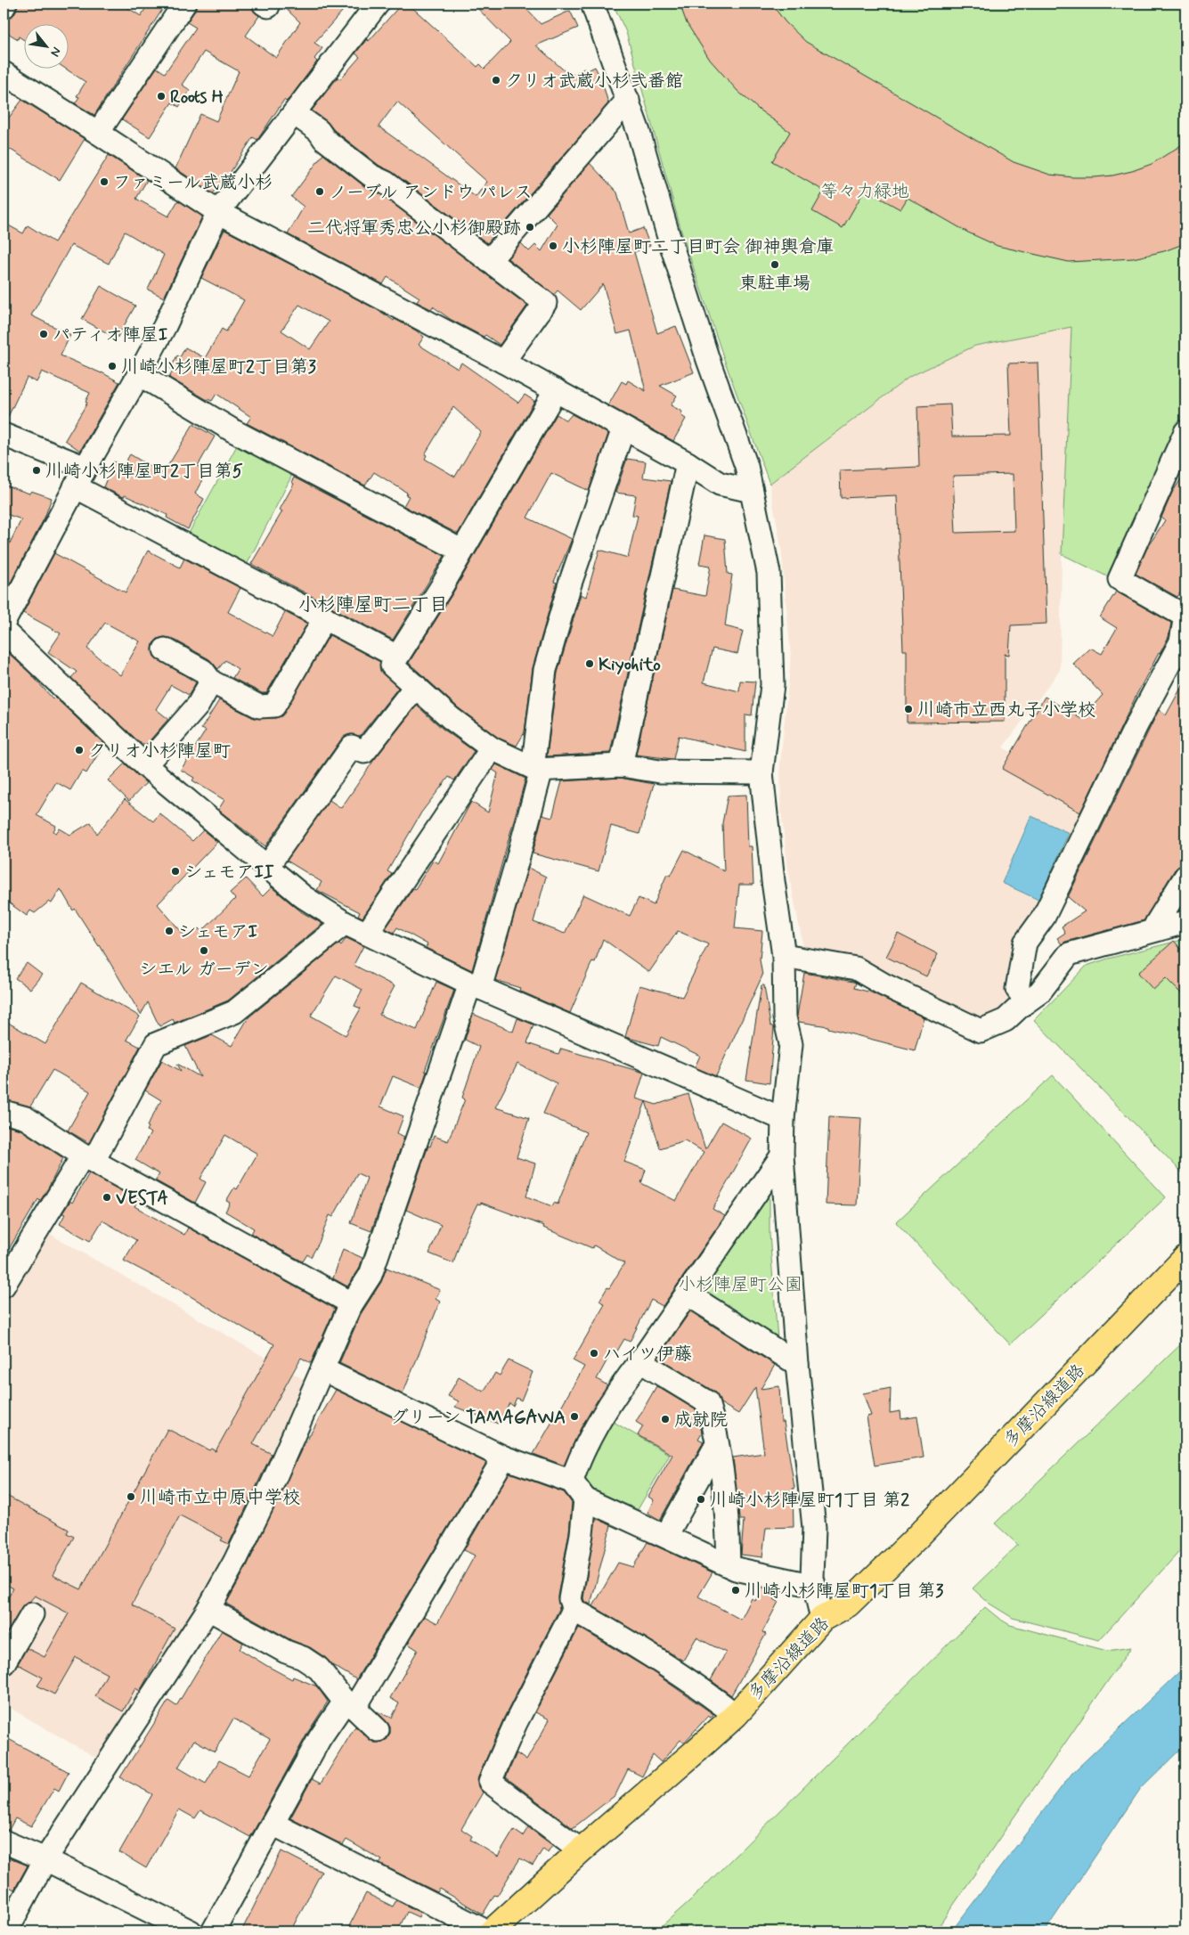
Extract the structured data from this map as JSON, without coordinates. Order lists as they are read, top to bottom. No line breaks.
{"streets":{"main road":["多摩沿線道路"]},"districts":["小杉陣屋町二丁目"],"parks":["等々力緑地","小杉陣屋町公園"],"places":["クリオ武蔵小杉弐番館","Roots H","ファミール武蔵小杉","ノーブル アンドウ パレス","二代将軍秀忠公小杉御殿跡","小杉陣屋町二丁目町会 御神輿倉庫","東駐車場","パティオ陣屋I","川崎小杉陣屋町2丁目第3","川崎小杉陣屋町2丁目第5","Kiyohito","川崎市立西丸子小学校","クリオ小杉陣屋町","シェモアII","シェモアI","シエル ガーデン","VESTA","ハイツ伊藤","グリーン TAMAGAWA","成就院","川崎市立中原中学校","川崎小杉陣屋町1丁目 第2","川崎小杉陣屋町1丁目 第3"],"north":"bottom right"}
